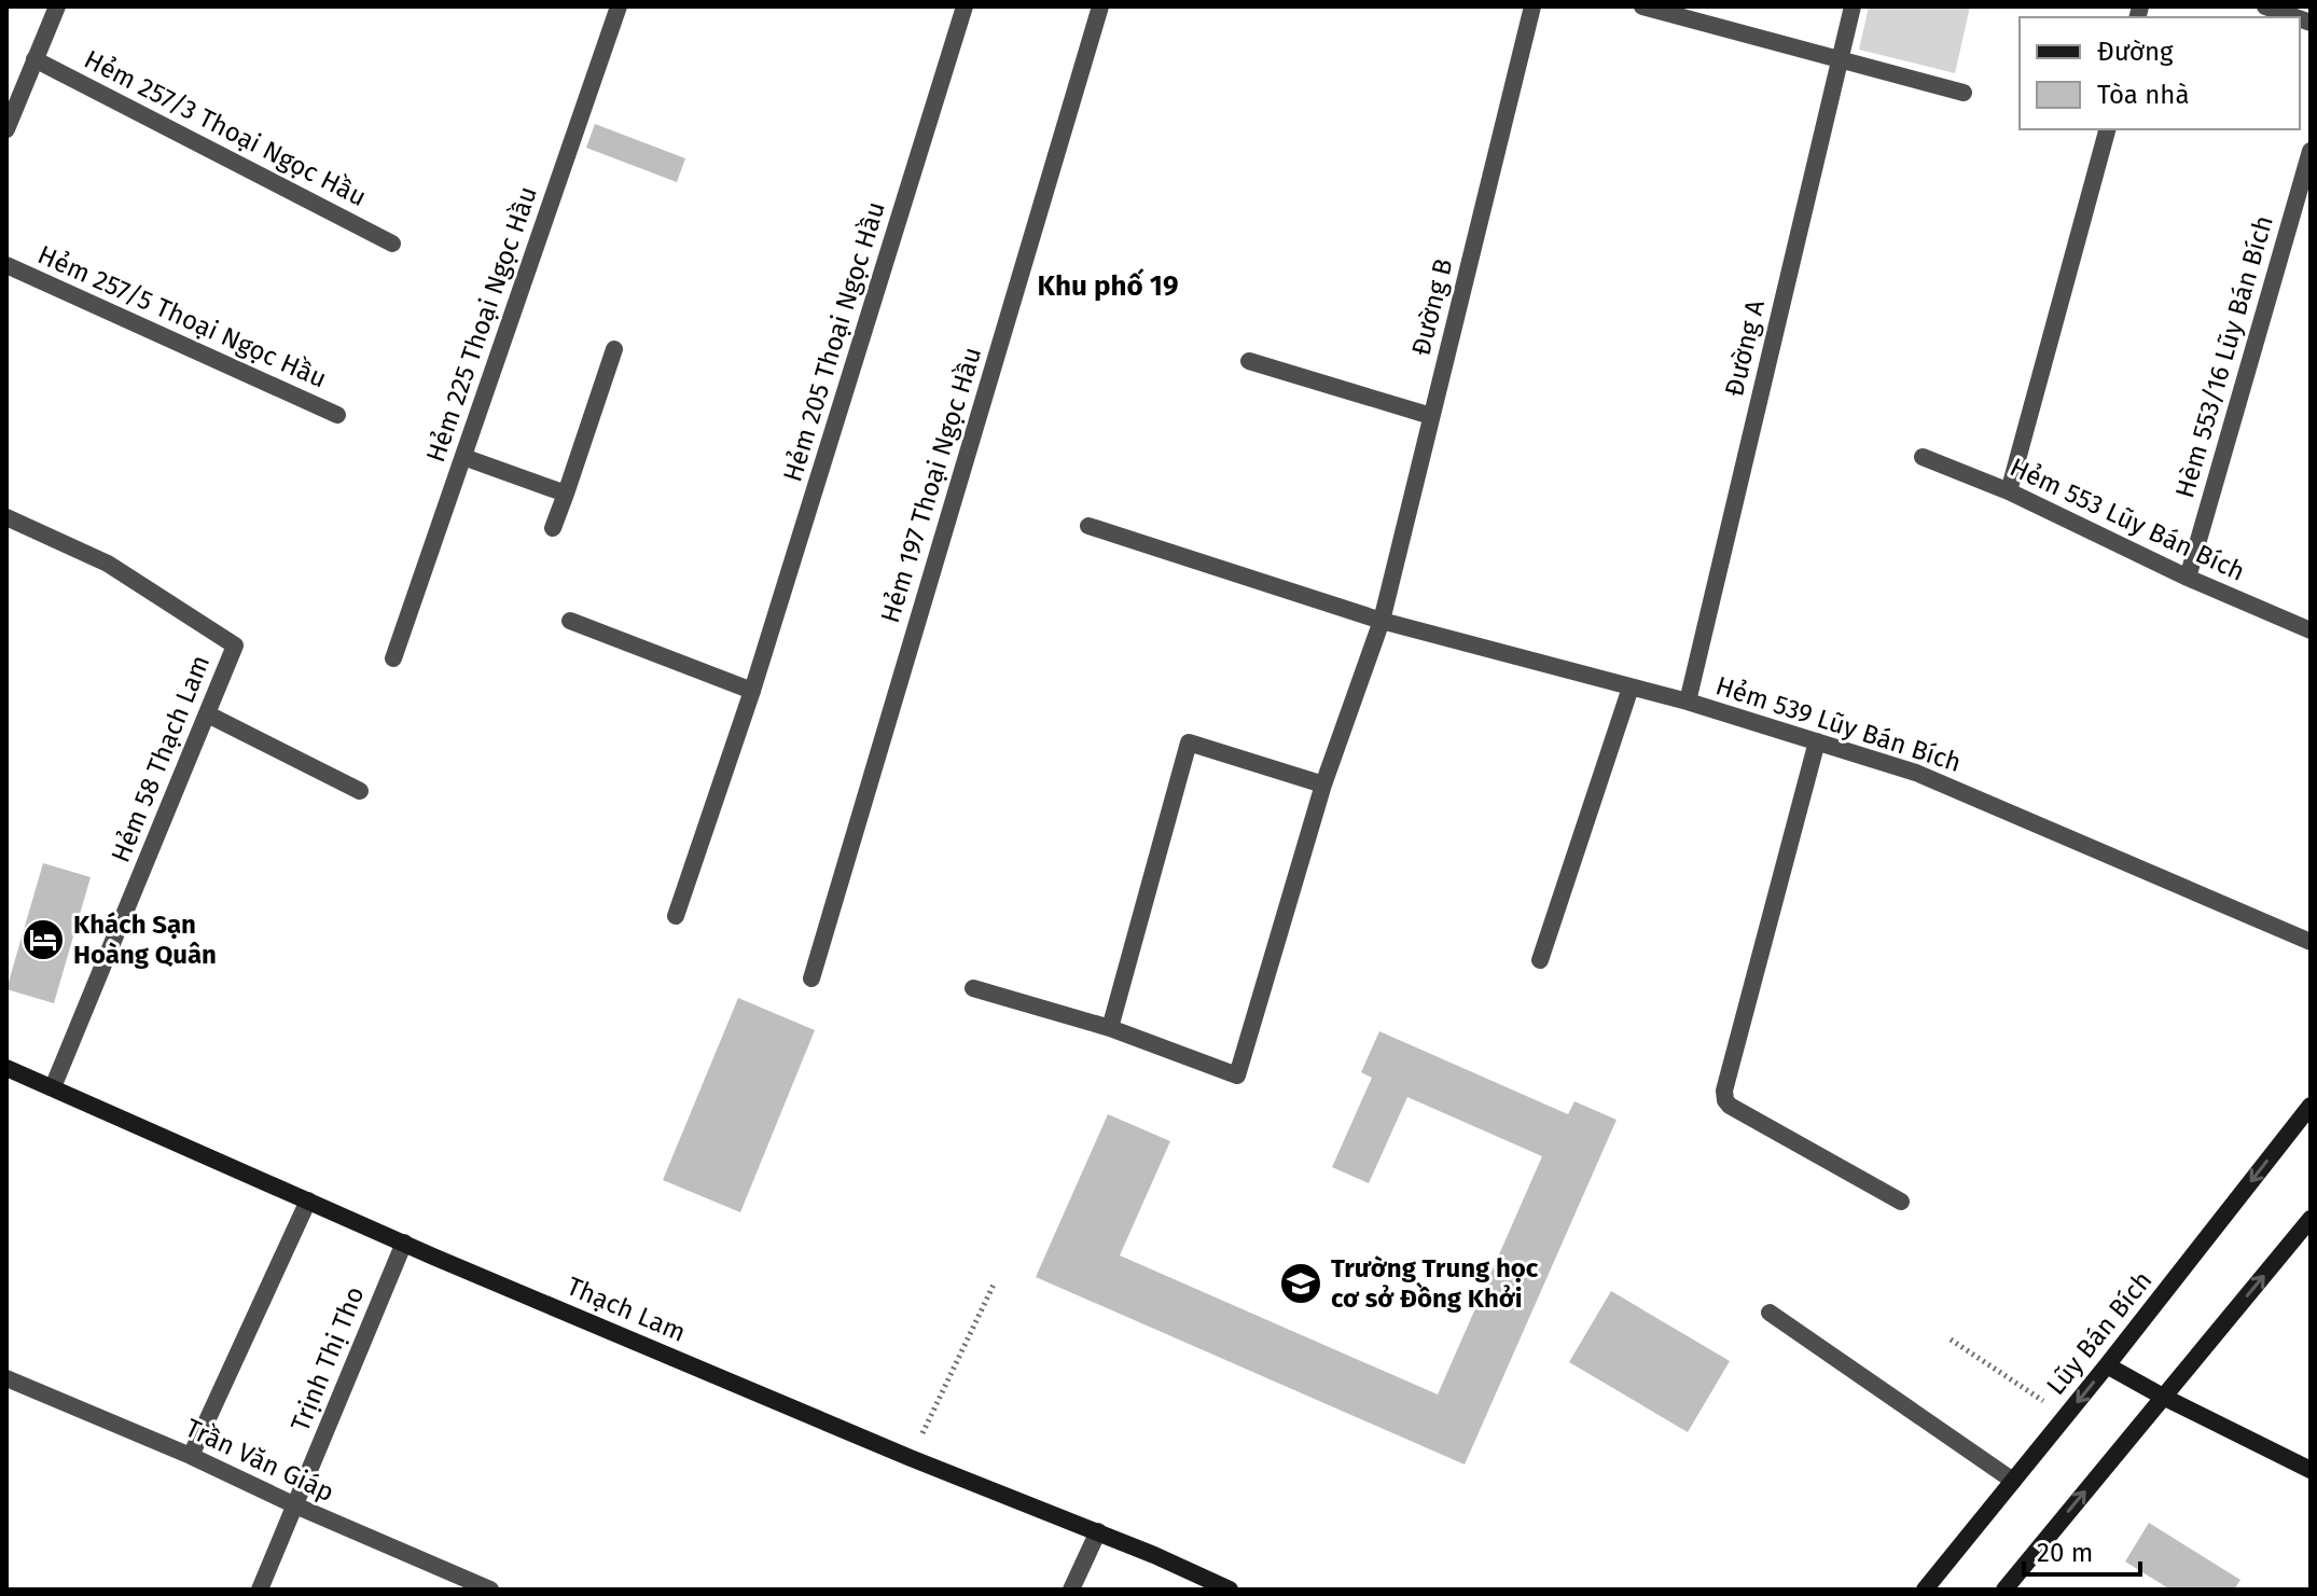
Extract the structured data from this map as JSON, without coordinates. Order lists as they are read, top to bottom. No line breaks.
{"streets":{"street":["Hẻm 257/3 Thoại Ngọc Hầu","Đường B","Hẻm 257/5 Thoại Ngọc Hầu","Hẻm 225 Thoại Ngọc Hầu","Hẻm 205 Thoại Ngọc Hầu","Đường A","Hèm 553/16 Lũy Bán Bích","Hẻm 197 Thoại Ngọc Hầu","Hẻm 553 Lũy Bán Bích","Hẻm 539 Lũy Bán Bích","Hẻm 58 Thạch Lam","Thạch Lam","Lũy Bán Bích","Trịnh Thị Tho","Trần Văn Giáp"]},"crossings":[["Đường B","Hẻm 539 Lũy Bán Bích"],["Đường A","Hẻm 539 Lũy Bán Bích"],["Hèm 553/16 Lũy Bán Bích","Hẻm 553 Lũy Bán Bích"],["Hẻm 58 Thạch Lam","Thạch Lam"],["Thạch Lam","Trịnh Thị Tho"],["Trịnh Thị Tho","Trần Văn Giáp"]],"districts":["Khu phố 19"],"places":{"hotel":["Khách Sạn Hoàng Quân"],"school or university":["Trường Trung học cơ sở Đồng Khởi"]},"legend":["Đường","Tòa nhà"],"scale_bar":"20 m"}
